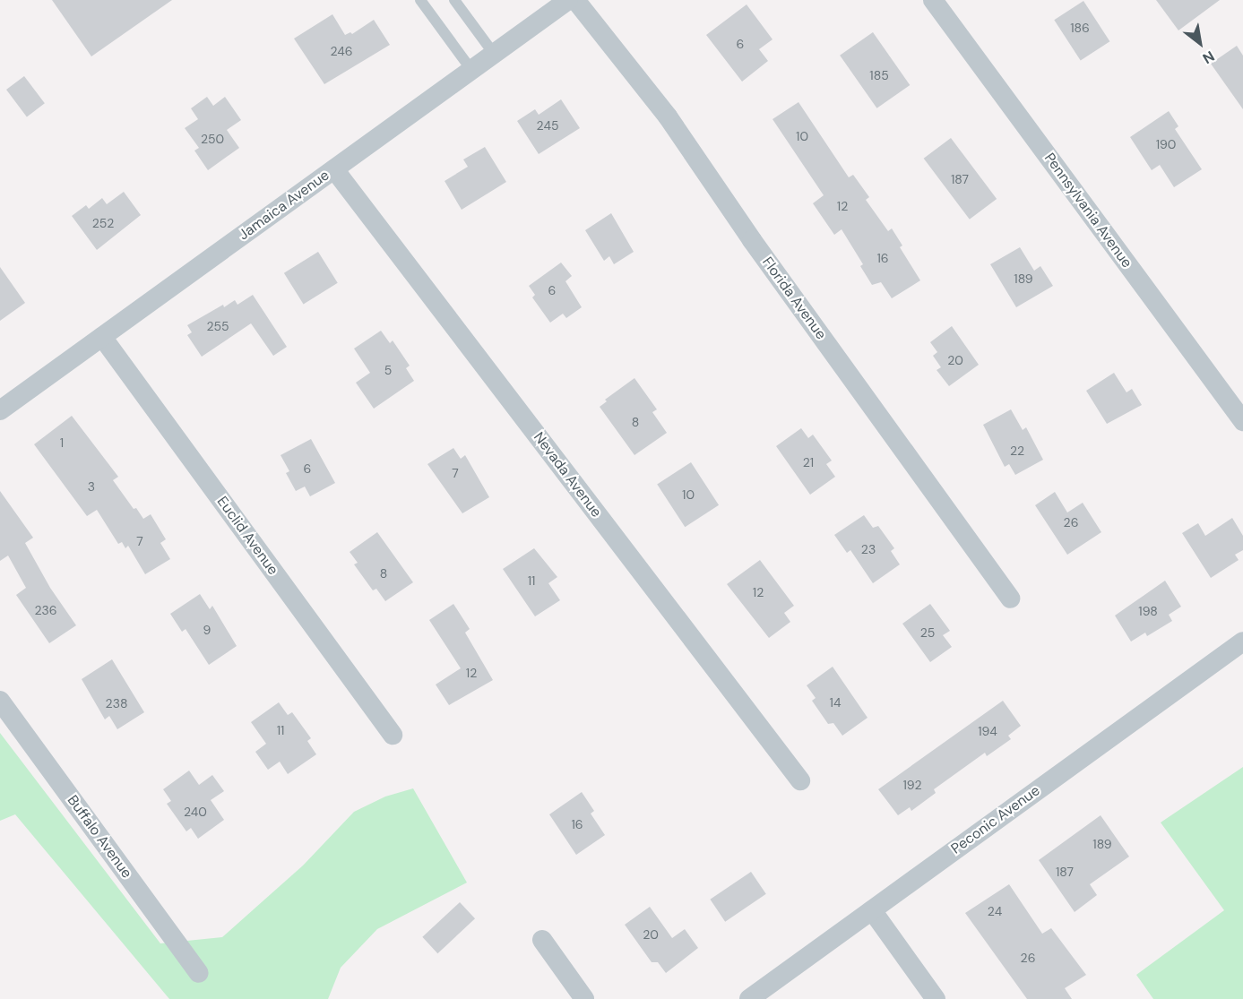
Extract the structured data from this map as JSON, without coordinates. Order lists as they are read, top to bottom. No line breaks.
{"streets":{"street":["Jamaica Avenue","Pennsylvania Avenue","Florida Avenue","Nevada Avenue","Euclid Avenue","Peconic Avenue","Buffalo Avenue"]},"crossings":[["Jamaica Avenue","Nevada Avenue"],["Jamaica Avenue","Euclid Avenue"]],"house_numbers":["186","6","246","185","245","10","250","190","187","12","252","16","189","6","255","20","5","8","1","22","21","6","7","3","10","26","7","23","8","11","12","236","198","9","25","12","14","238","11","194","192","240","16","189","187","24","20","26"],"north":"bottom right"}
